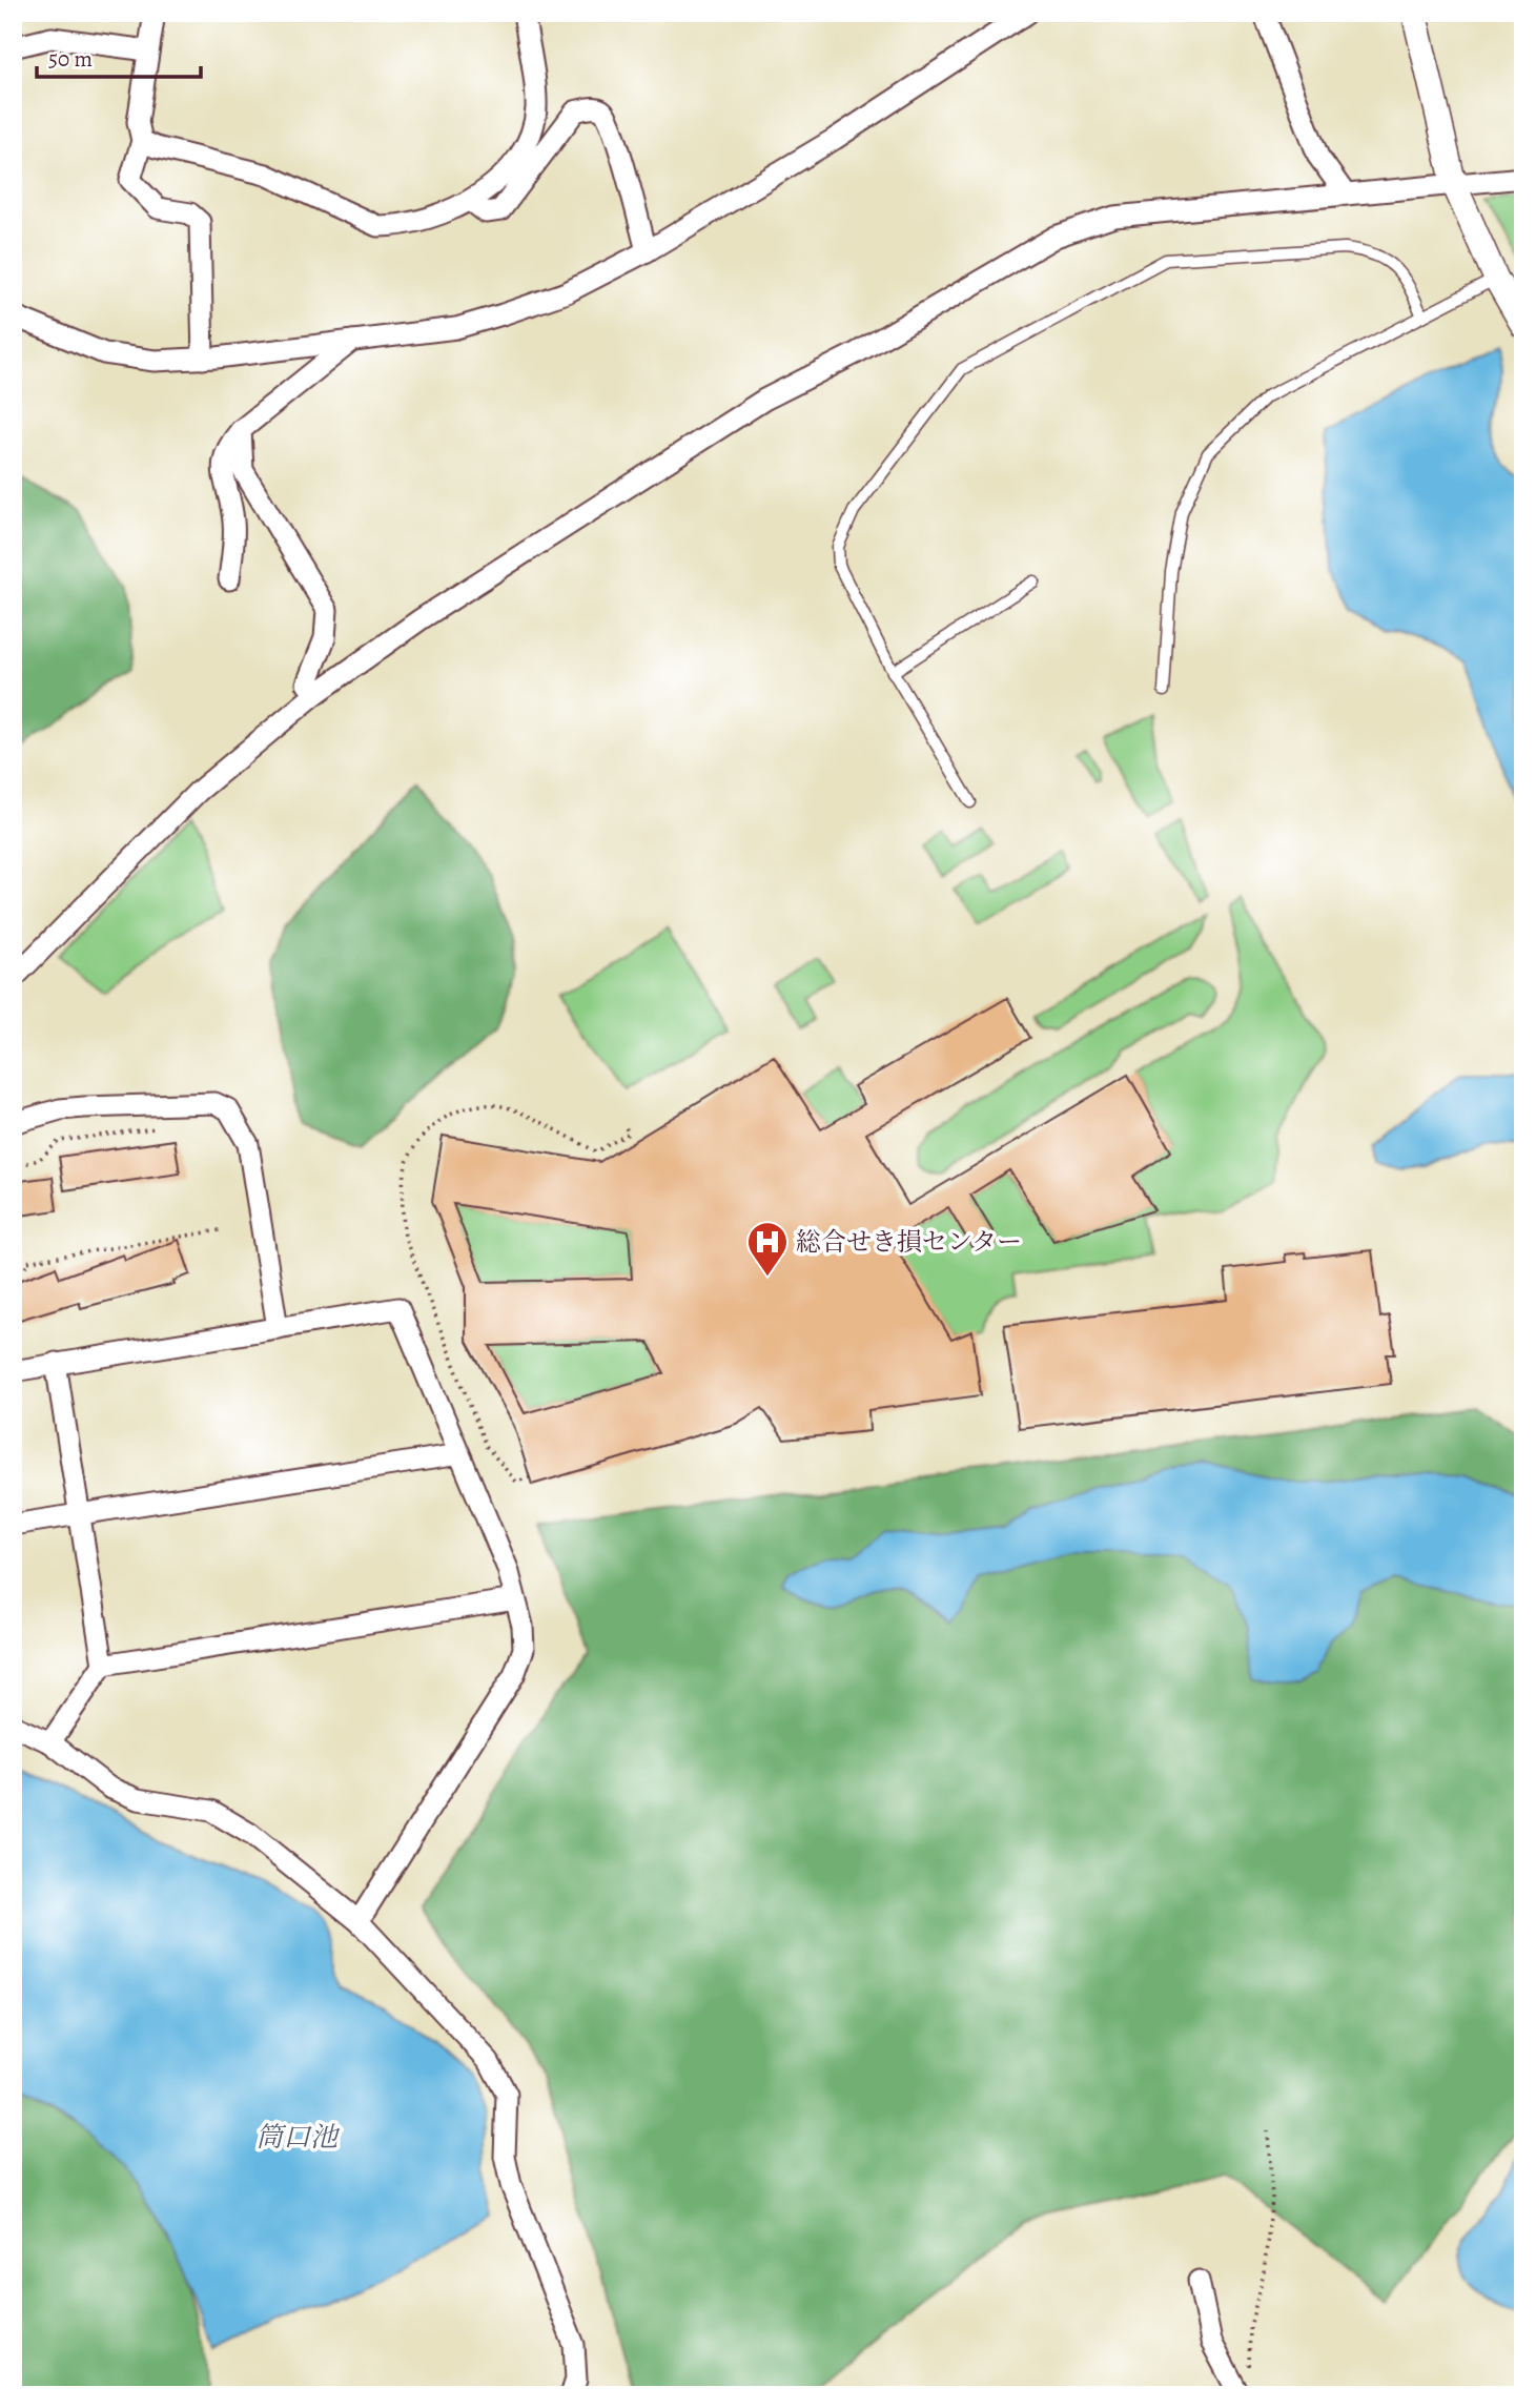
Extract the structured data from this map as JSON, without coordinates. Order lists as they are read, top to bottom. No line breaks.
{"water":["筒口池"],"places":{"hospital":["総合せき損センター"]},"scale_bar":"50 m"}
